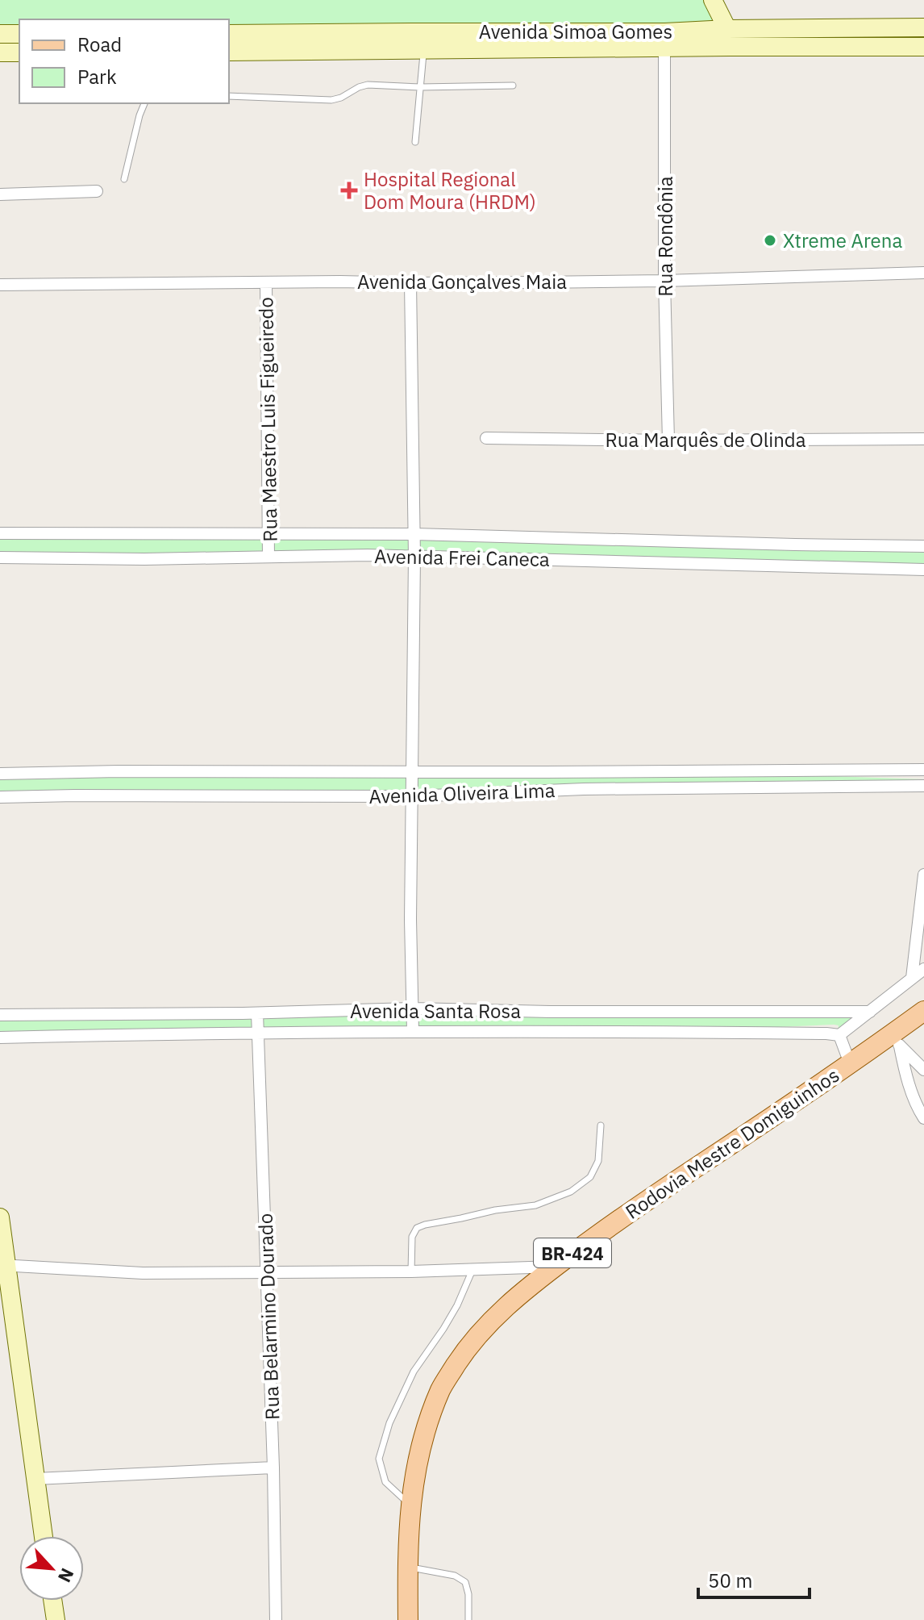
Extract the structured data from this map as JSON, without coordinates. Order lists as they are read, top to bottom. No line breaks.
{"streets":{"main road":["Avenida Simoa Gomes","Rodovia Mestre Domiguinhos","BR-424"],"street":["Rua Rondônia","Avenida Gonçalves Maia","Rua Maestro Luis Figueiredo","Rua Marquês de Olinda","Avenida Frei Caneca","Avenida Oliveira Lima","Avenida Santa Rosa","Rua Belarmino Dourado"]},"crossings":[["Avenida Simoa Gomes","Rua Rondônia"],["Rua Rondônia","Avenida Gonçalves Maia"],["Rua Rondônia","Rua Marquês de Olinda"],["Avenida Gonçalves Maia","Rua Maestro Luis Figueiredo"],["Rua Maestro Luis Figueiredo","Avenida Frei Caneca"],["Avenida Santa Rosa","Rua Belarmino Dourado"]],"places":{"health":["Hospital Regional Dom Moura (HRDM)"],"other":["Xtreme Arena"]},"legend":["Road","Park"],"scale_bar":"50 m","north":"bottom right"}
